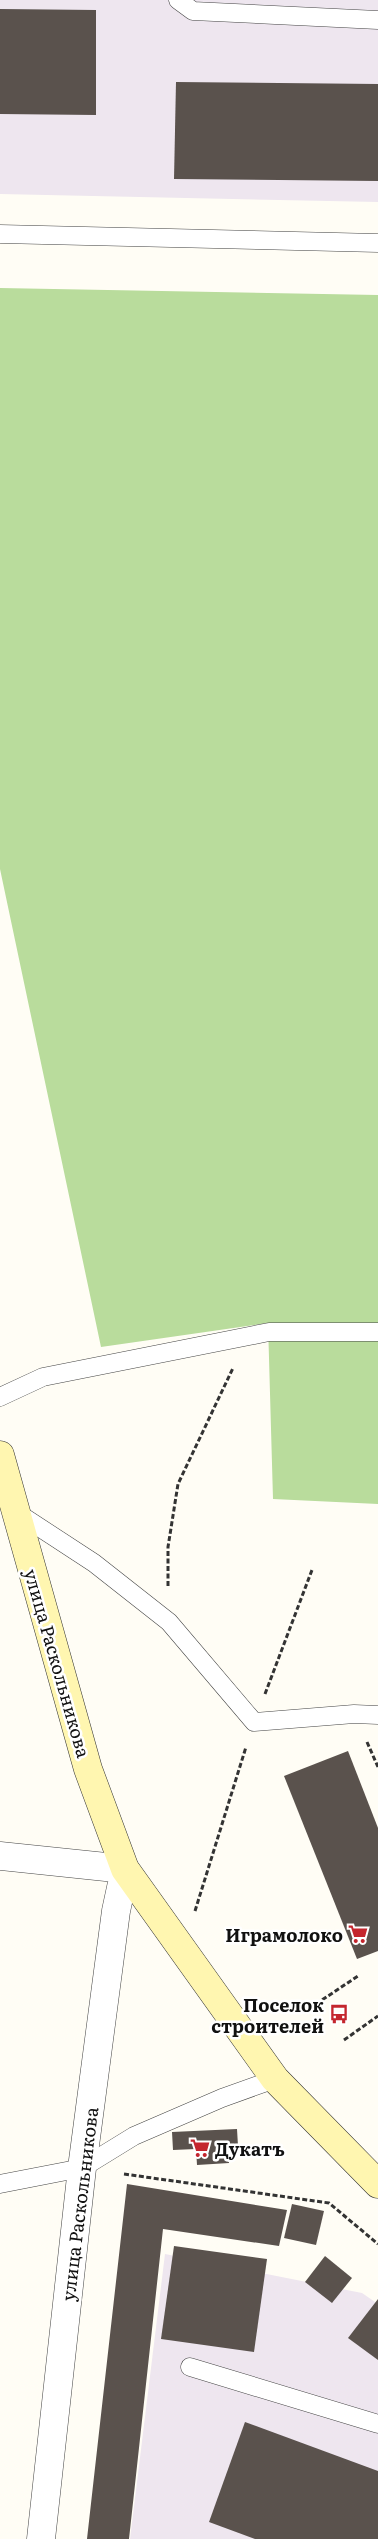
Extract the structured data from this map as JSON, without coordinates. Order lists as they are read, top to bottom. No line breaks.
{"streets":{"main road":["улица Раскольникова"]},"places":{"supermarket":["Играмолоко","Дукатъ"],"bus stop":["Поселок строителей"]}}
